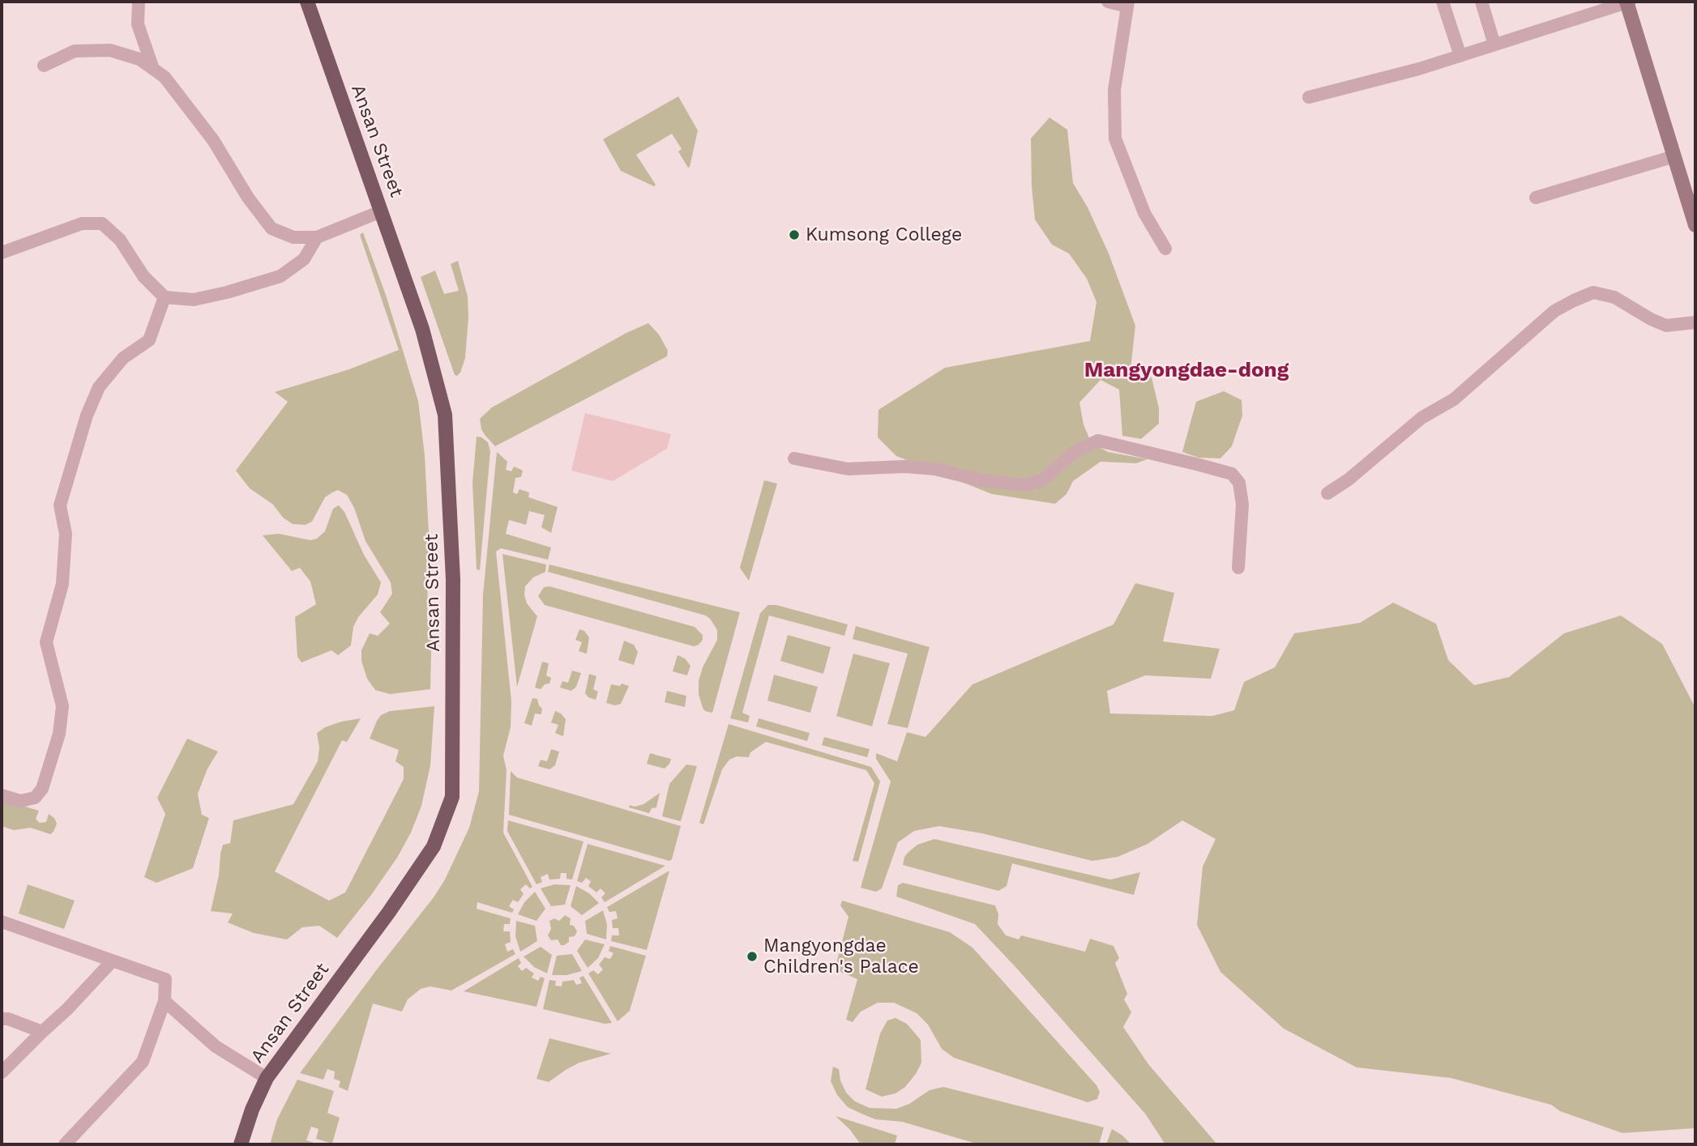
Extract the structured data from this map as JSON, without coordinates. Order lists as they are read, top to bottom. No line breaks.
{"streets":{"main road":["Ansan Street"]},"districts":["Mangyongdae-dong"],"places":["Kumsong College","Mangyongdae Children's Palace"]}
